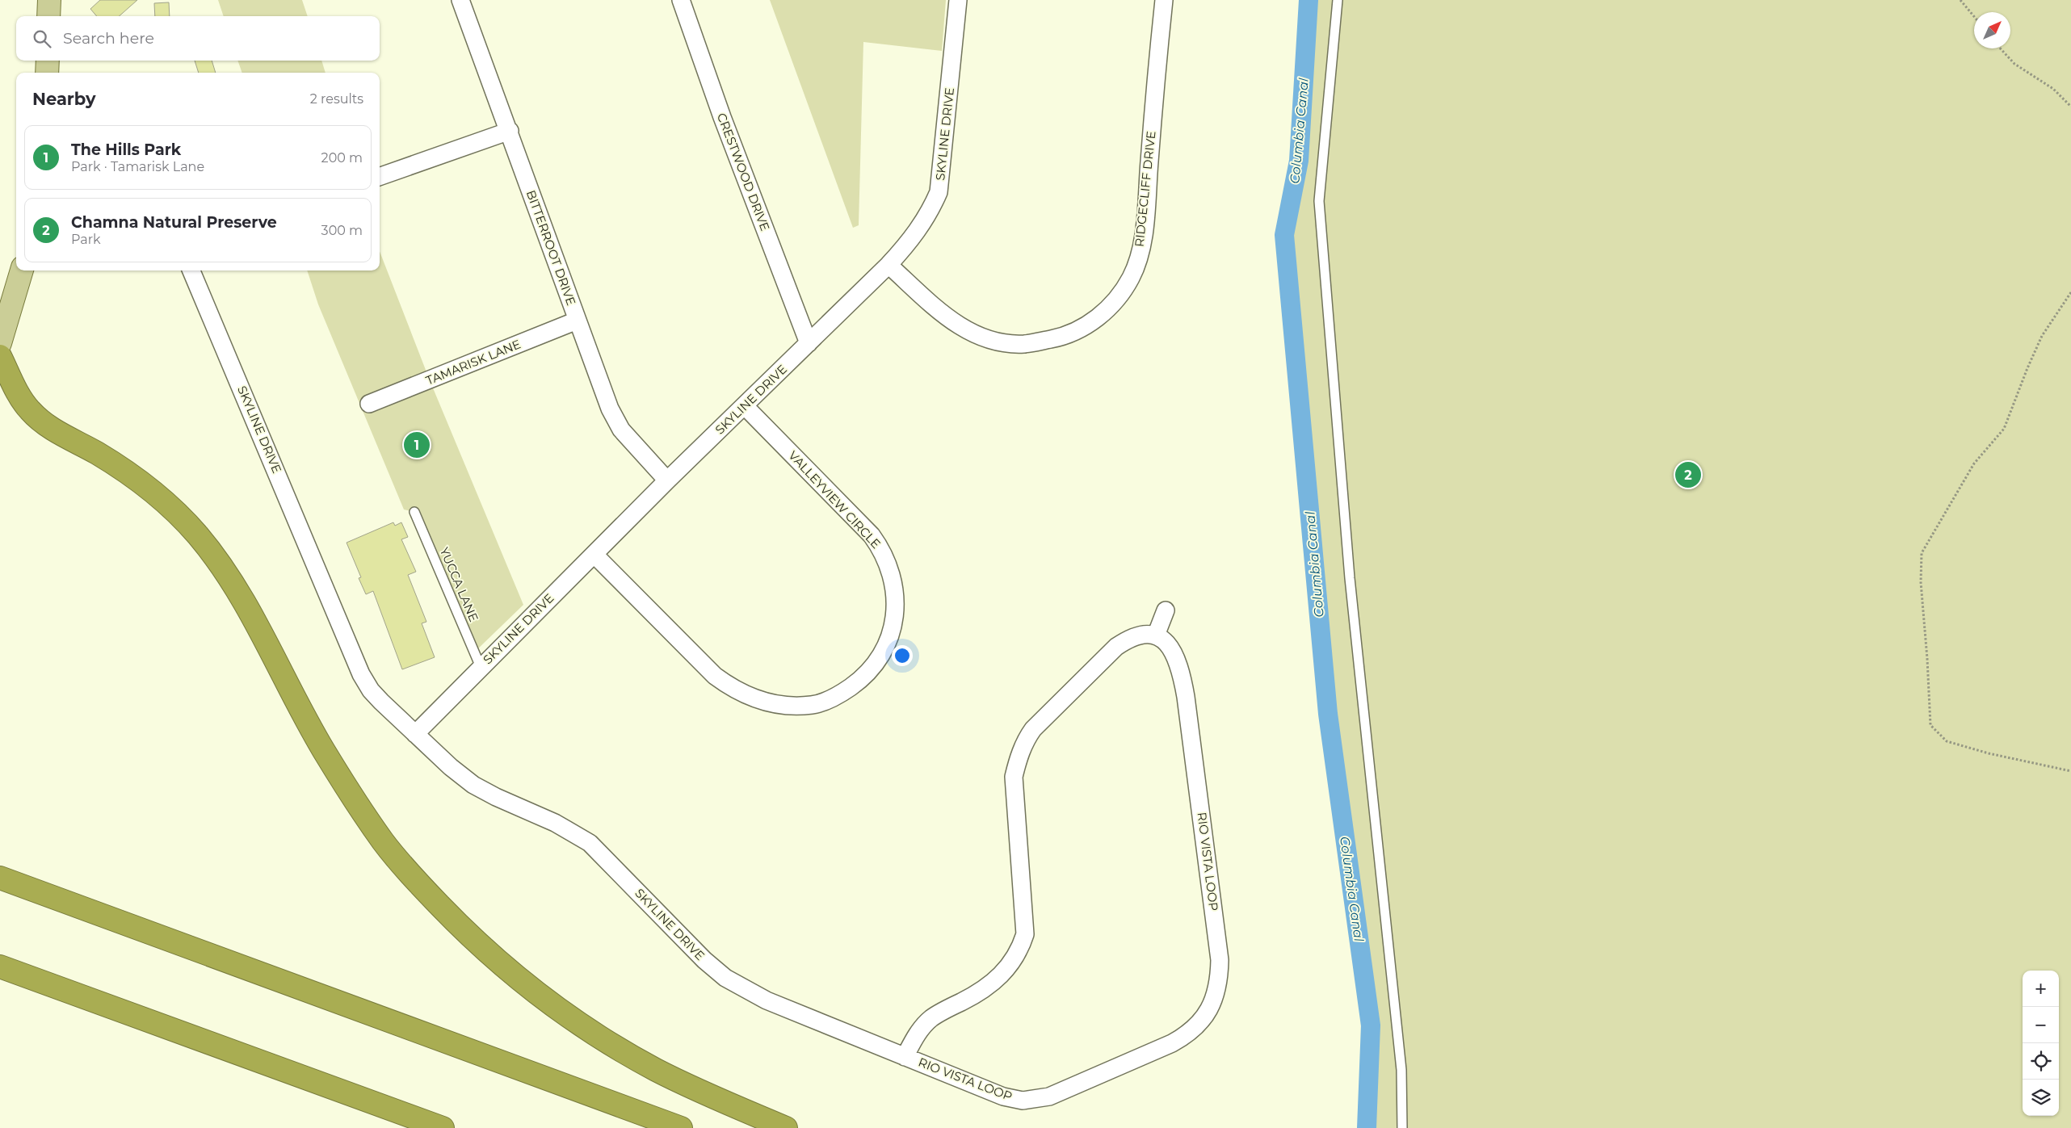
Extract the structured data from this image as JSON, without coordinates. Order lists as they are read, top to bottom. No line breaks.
{"streets":{"street":["SKYLINE DRIVE","CRESTWOOD DRIVE","RIDGECLIFF DRIVE","BITTERROOT DRIVE","TAMARISK LANE","VALLEYVIEW CIRCLE","RIO VISTA LOOP"],"lane":["YUCCA LANE"]},"crossings":[["SKYLINE DRIVE","CRESTWOOD DRIVE"],["SKYLINE DRIVE","RIDGECLIFF DRIVE"],["SKYLINE DRIVE","BITTERROOT DRIVE"],["SKYLINE DRIVE","VALLEYVIEW CIRCLE"],["SKYLINE DRIVE","YUCCA LANE"],["SKYLINE DRIVE","RIO VISTA LOOP"],["BITTERROOT DRIVE","TAMARISK LANE"]],"water":["Columbia Canal"],"north":"top right","page":{"search":"Search here","heading":["Nearby","2 results"],"list":[{"mark":"1","name":"The Hills Park","note":"Park · Tamarisk Lane","value":"200 m"},{"mark":"2","name":"Chamna Natural Preserve","note":"Park","value":"300 m"}],"pins":["1","2"],"map_buttons":["+","−"]}}
